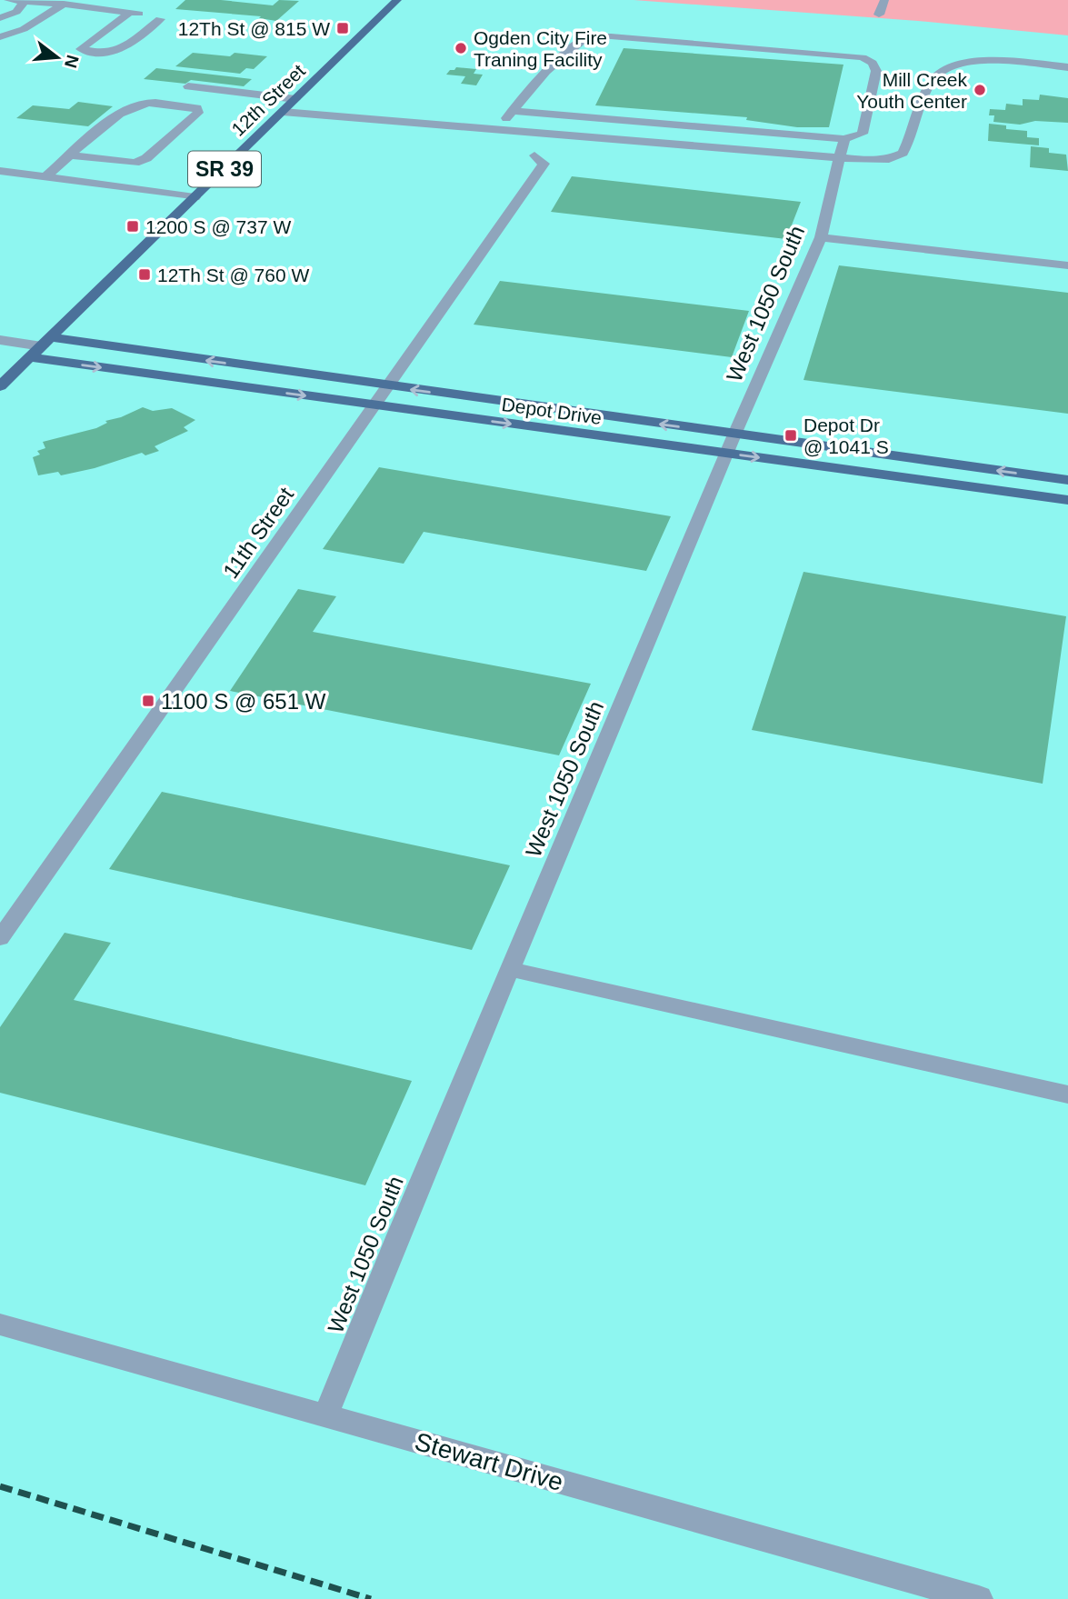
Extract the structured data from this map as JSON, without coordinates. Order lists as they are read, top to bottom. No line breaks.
{"streets":{"main road":["12th Street","SR 39","Depot Drive"],"street":["West 1050 South","11th Street","Stewart Drive"]},"crossings":[["12th Street","Depot Drive"],["West 1050 South","Depot Drive"],["West 1050 South","Stewart Drive"],["Depot Drive","11th Street"]],"places":{"transit":["12Th St @ 815 W","1200 S @ 737 W","12Th St @ 760 W","Depot Dr @ 1041 S","1100 S @ 651 W"],"other":["Ogden City Fire Traning Facility","Mill Creek Youth Center"]},"north":"right"}
